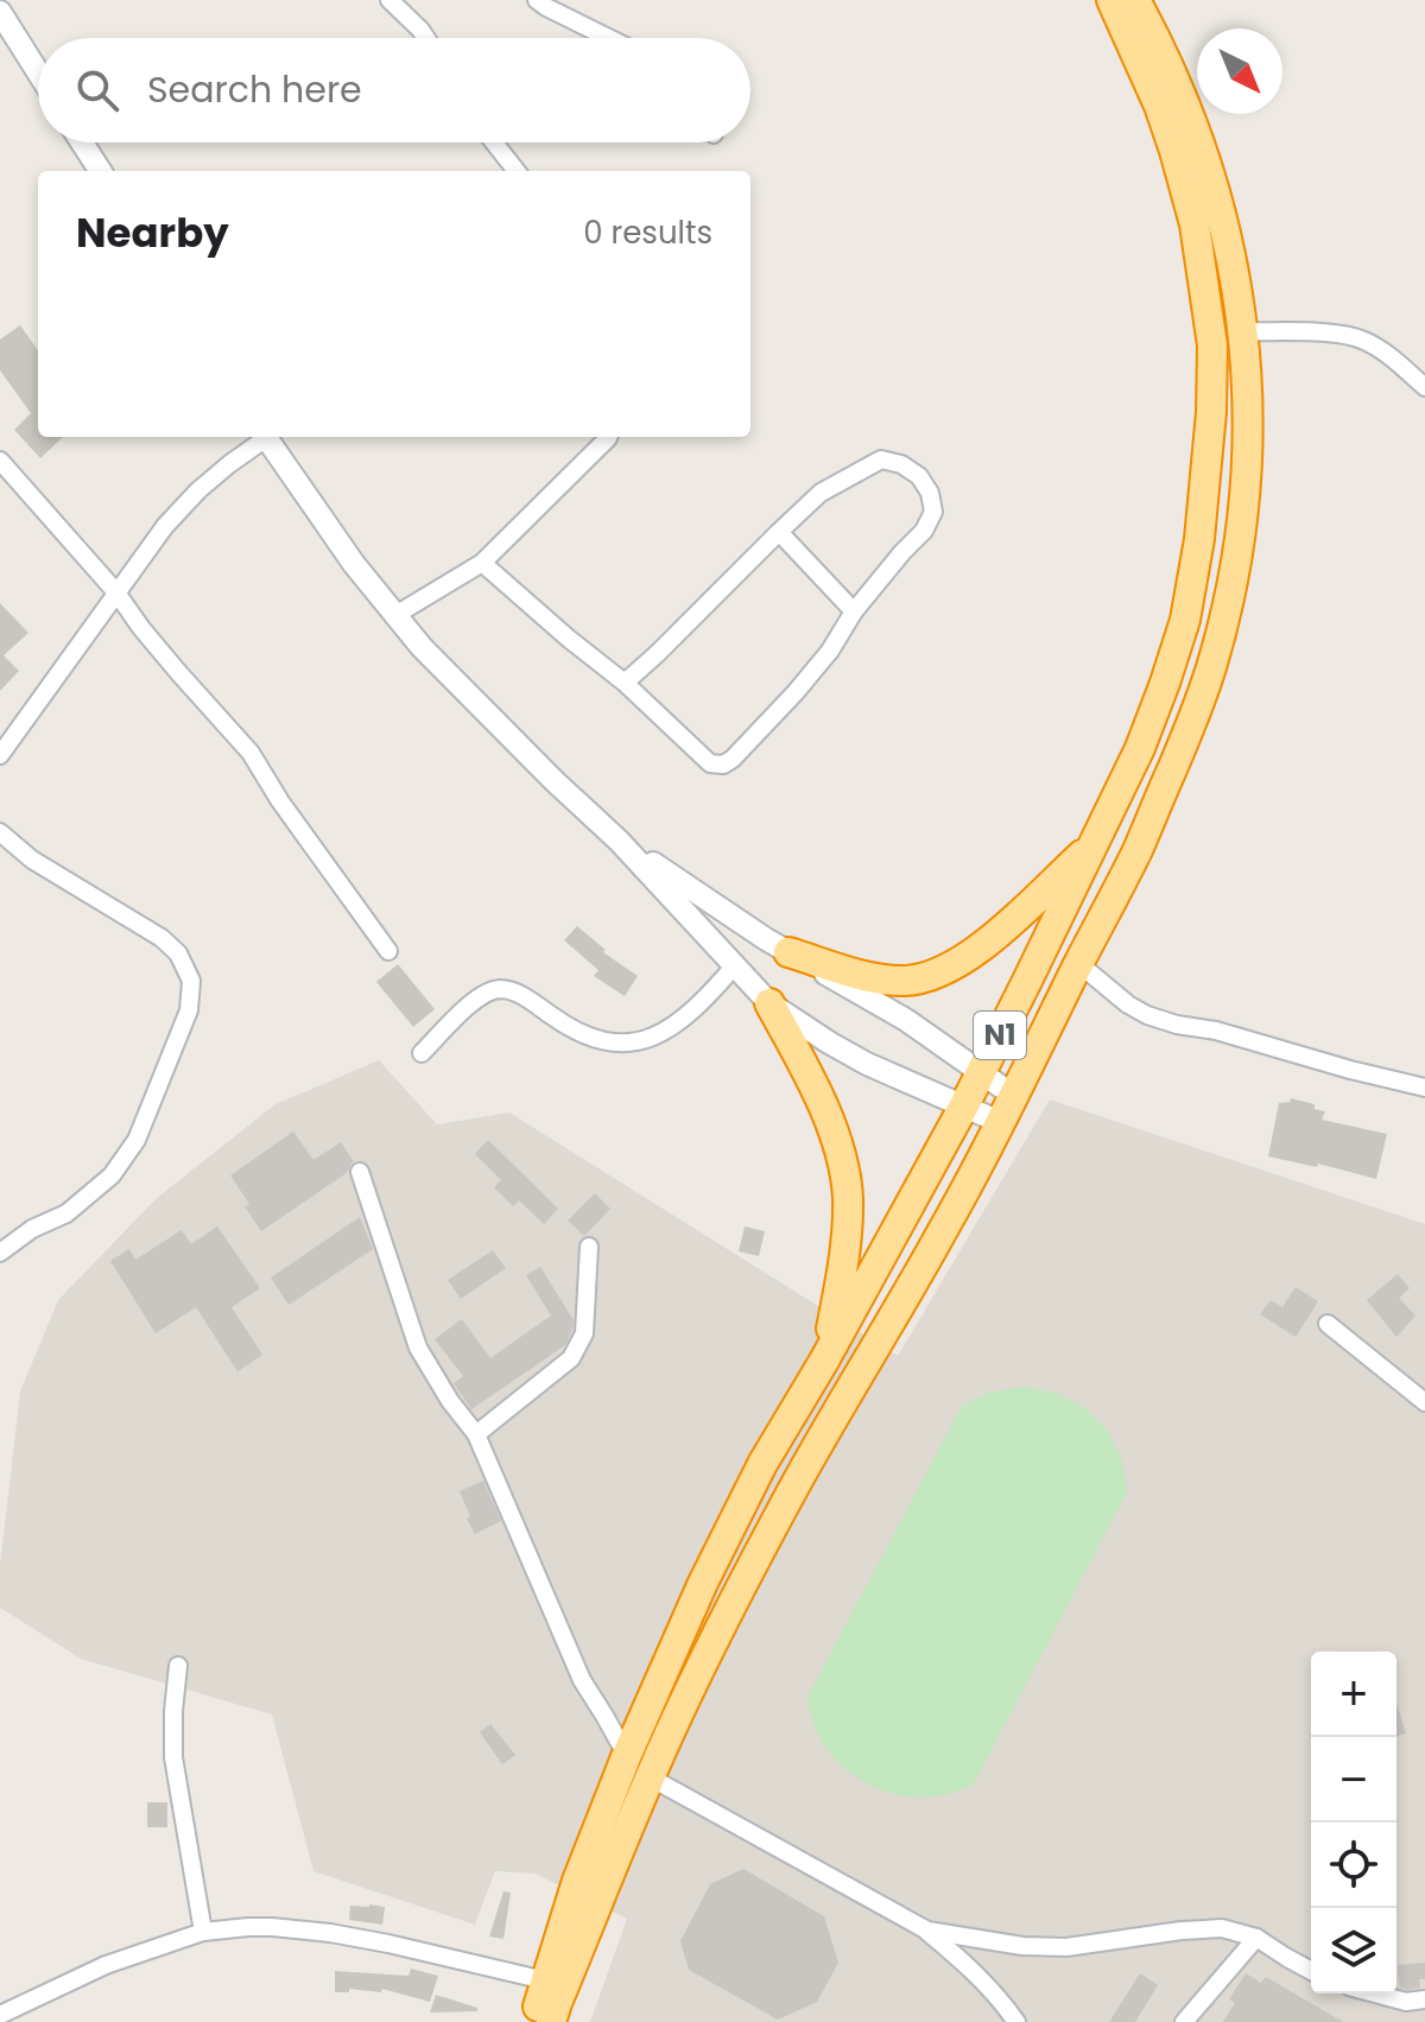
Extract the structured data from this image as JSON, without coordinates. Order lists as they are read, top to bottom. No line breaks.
{"streets":{"highway":["N1"]},"north":"bottom right","page":{"search":"Search here","heading":["Nearby","0 results"],"map_buttons":["+","−"]}}
